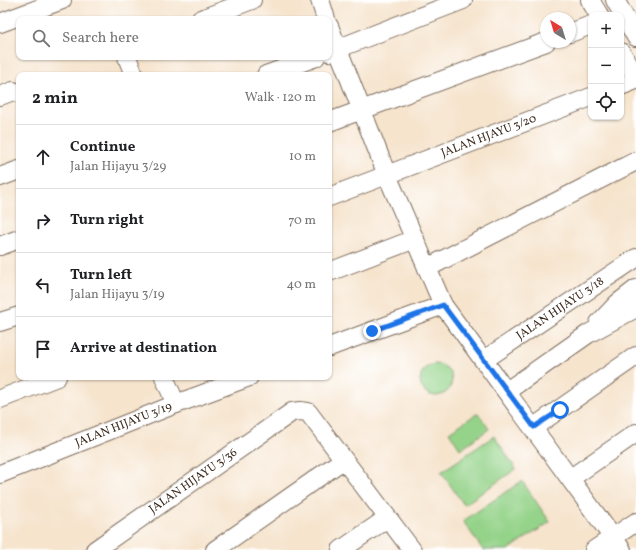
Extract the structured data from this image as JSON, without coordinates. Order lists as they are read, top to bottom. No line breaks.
{"streets":{"street":["JALAN HJAYU 3/20","JALAN HIJAYU 3/18","JALAN HIJAYU 3/19","JALAN HIJAYU 3/36"]},"north":"top left","page":{"map_buttons":["+","−"],"search":"Search here","heading":["2 min","Walk · 120 m"],"list":[["Continue","Jalan Hijayu 3/29","10 m"],["Turn right","70 m"],["Turn left","Jalan Hijayu 3/19","40 m"],"Arrive at destination"]}}
